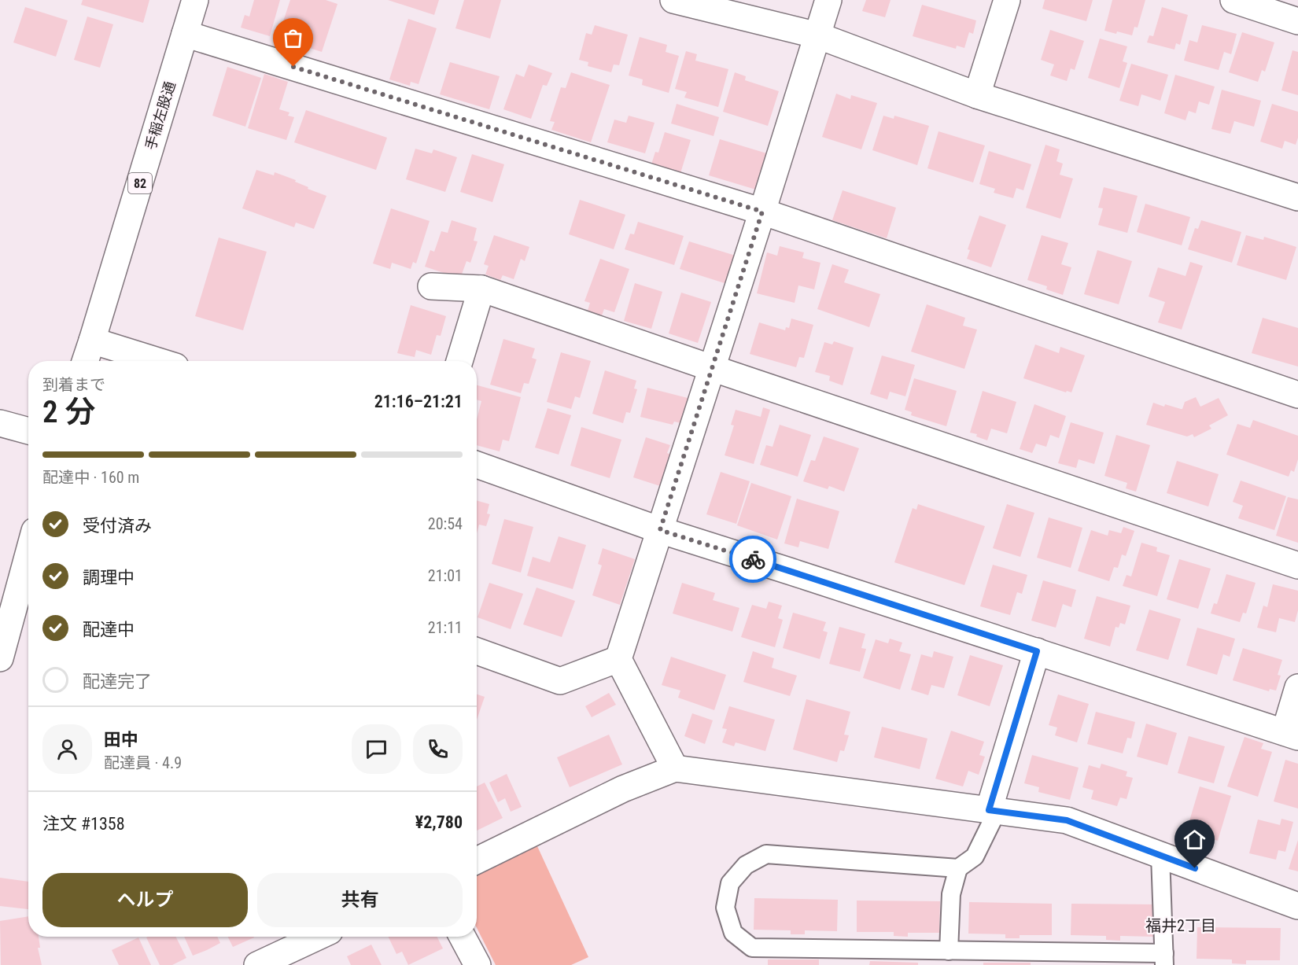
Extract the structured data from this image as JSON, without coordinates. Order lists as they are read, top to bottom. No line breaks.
{"streets":{"street":["手稲左股通","82"]},"districts":["福井2丁目"],"page":{"heading":["2 分","到着まで","21:16–21:21"],"panel":["田中","配達員 · 4.9","注文 #1358","¥2,780"],"bar":"配達中 · 160 m","list":[["受付済み","20:54"],["調理中","21:01"],["配達中","21:11"],"配達完了"],"buttons":["ヘルプ","共有"]}}
